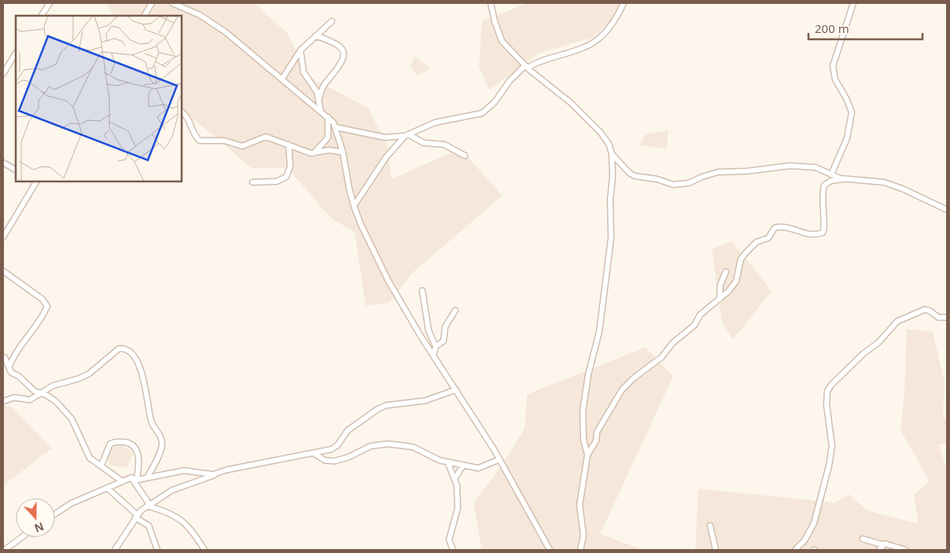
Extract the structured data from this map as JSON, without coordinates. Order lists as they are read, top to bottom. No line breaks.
{"scale_bar":"200 m","north":"bottom"}
